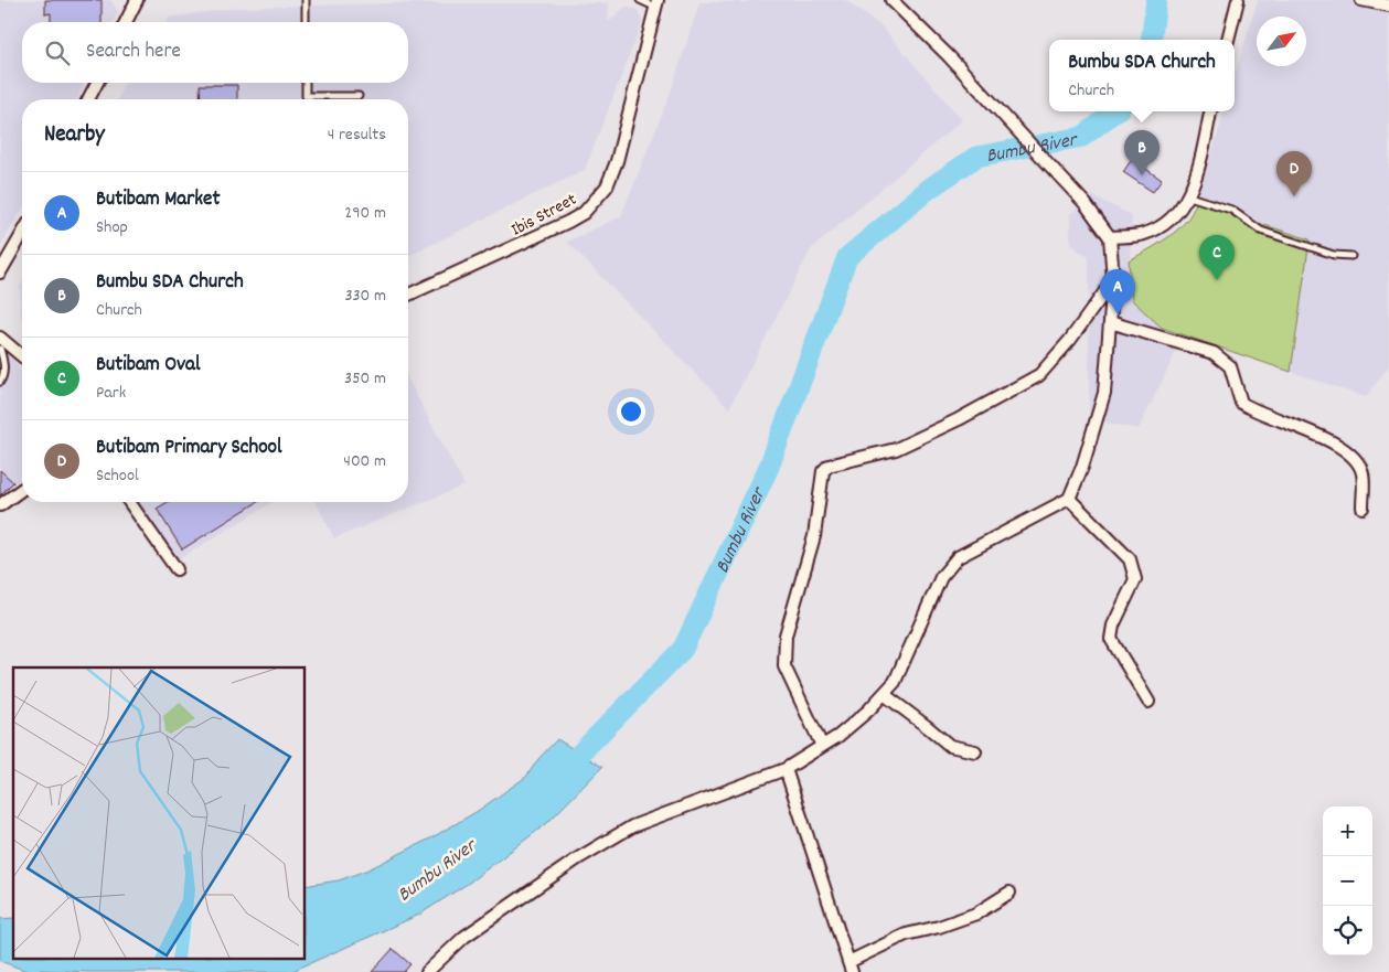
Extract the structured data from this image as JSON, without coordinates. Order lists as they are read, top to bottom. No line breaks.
{"streets":{"street":["Ibis Street"]},"water":["Bumbu River"],"north":"top right","page":{"search":"Search here","popup":["Bumbu SDA Church","Church"],"heading":["Nearby","4 results"],"pins":["B","D","C","A"],"list":[{"mark":"A","name":"Butibam Market","note":"Shop","value":"290 m"},{"mark":"B","name":"Bumbu SDA Church","note":"Church","value":"330 m"},{"mark":"C","name":"Butibam Oval","note":"Park","value":"350 m"},{"mark":"D","name":"Butibam Primary School","note":"School","value":"400 m"}],"map_buttons":["+","−"]}}
